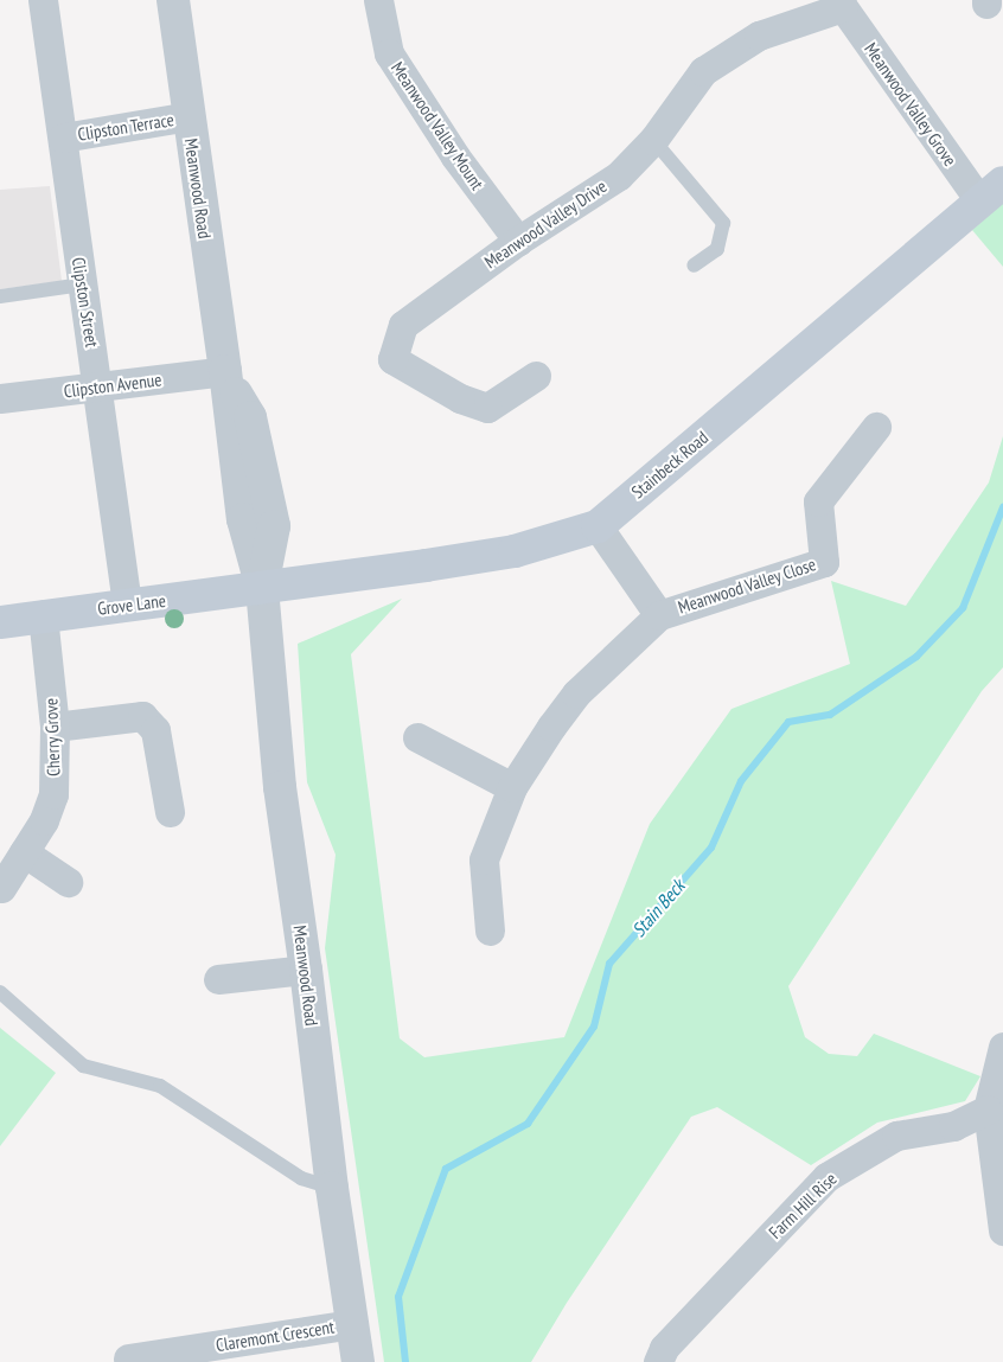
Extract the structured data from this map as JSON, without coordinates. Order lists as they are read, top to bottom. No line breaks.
{"streets":{"main road":["Stainbeck Road","Grove Lane"],"street":["Meanwood Valley Grove","Meanwood Valley Mount","Clipston Terrace","Meanwood Road","Meanwood Valley Drive","Clipston Street","Clipston Avenue","Meanwood Valley Close","Cherry Grove","Farm Hill Rise","Claremont Crescent"]},"crossings":[["Meanwood Valley Grove","Meanwood Valley Drive"],["Meanwood Valley Grove","Stainbeck Road"],["Meanwood Valley Mount","Meanwood Valley Drive"],["Clipston Terrace","Meanwood Road"],["Clipston Terrace","Clipston Street"],["Meanwood Road","Clipston Avenue"],["Meanwood Road","Stainbeck Road"],["Meanwood Road","Grove Lane"],["Meanwood Road","Claremont Crescent"],["Clipston Street","Clipston Avenue"],["Clipston Street","Grove Lane"],["Stainbeck Road","Meanwood Valley Close"],["Stainbeck Road","Grove Lane"],["Grove Lane","Cherry Grove"]],"water":["Stain Beck"]}
